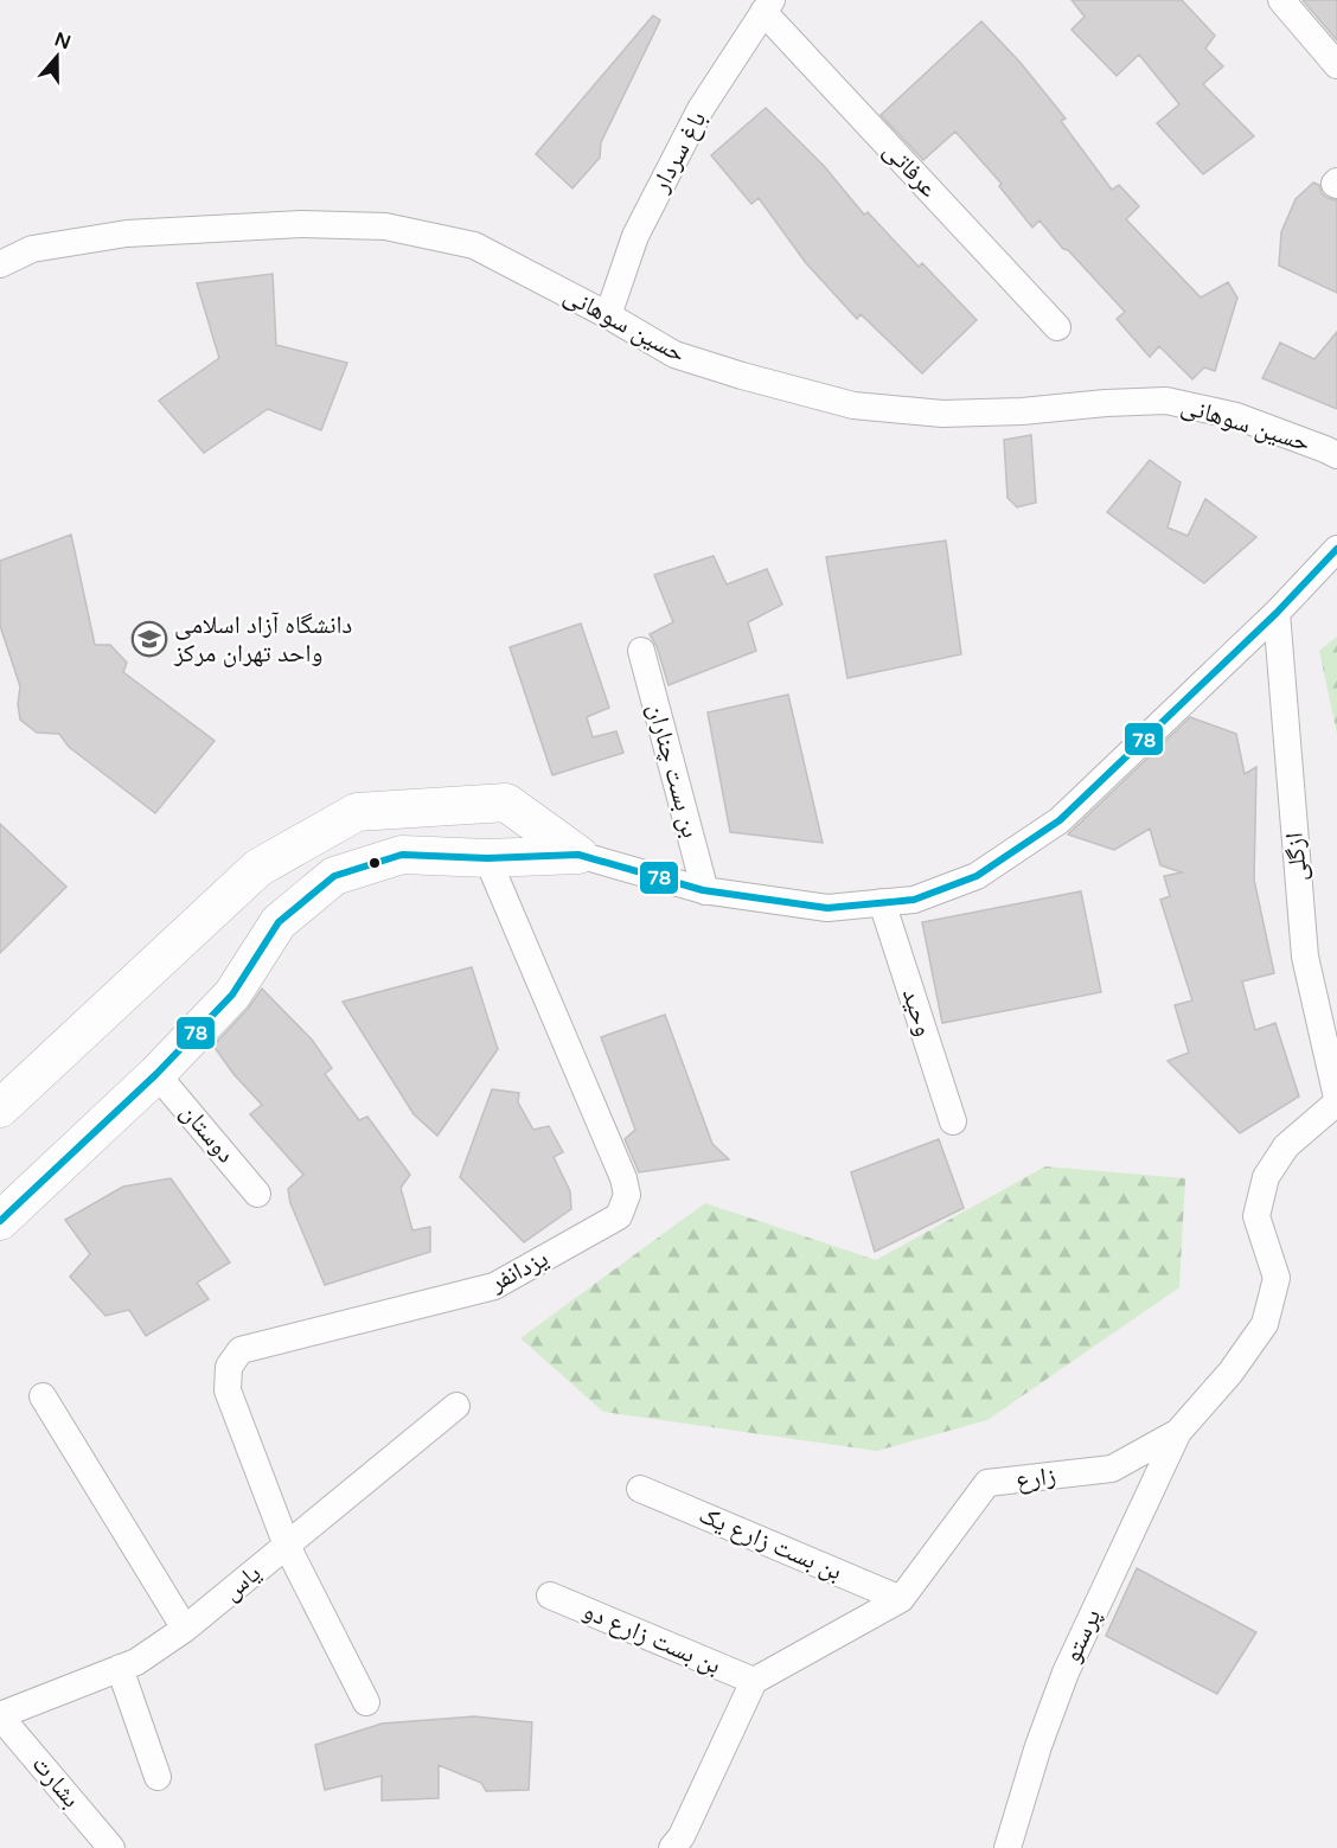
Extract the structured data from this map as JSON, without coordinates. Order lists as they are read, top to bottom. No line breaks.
{"streets":{"street":["باغ سردار","عرفاتی","حسین سوهانی","بن بست چناران","ازگلی","وحید","دوستان","یزدانفر","زارع","بن بست زارع یک","یاس","پرستو","بن بست زارع دو","بشارت"]},"crossings":[["باغ سردار","عرفاتی"],["باغ سردار","حسین سوهانی"],["ازگلی","زارع"],["یزدانفر","یاس"],["زارع","بن بست زارع یک"],["زارع","پرستو"],["زارع","بن بست زارع دو"],["یاس","بشارت"]],"places":{"school or university":["دانشگاه آزاد اسلامی واحد تهران مرکز"]},"lines":["transit line 78"],"north":"top"}
